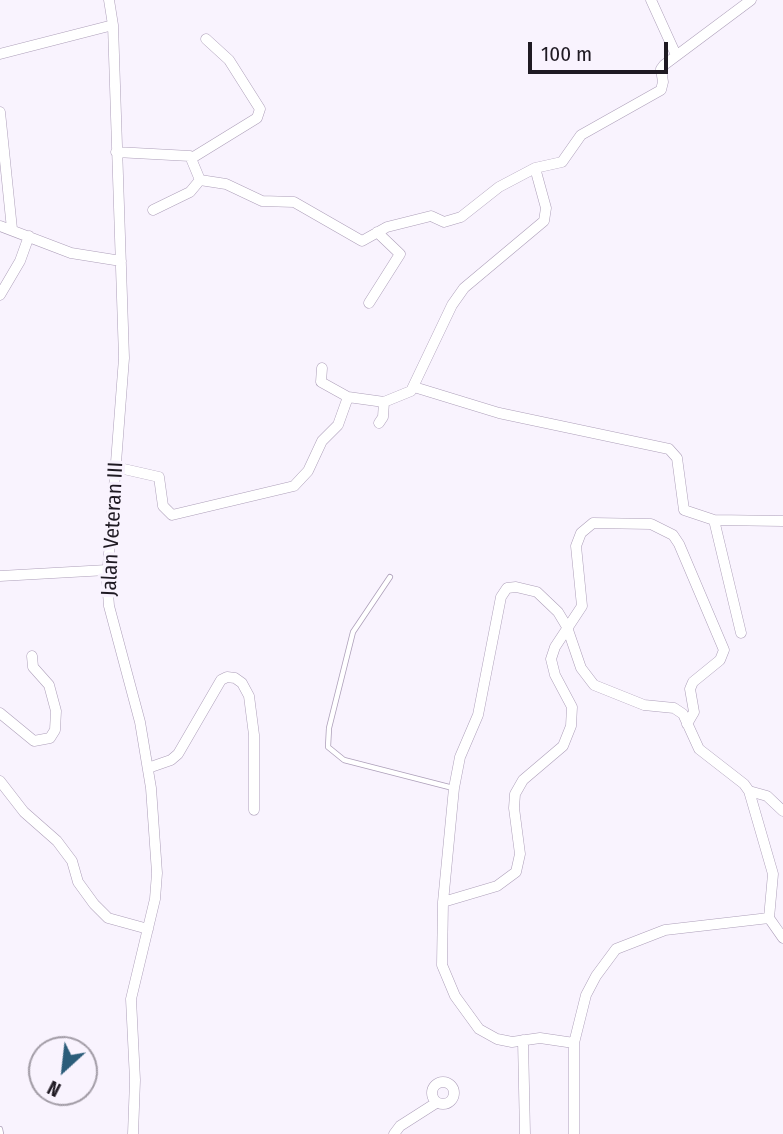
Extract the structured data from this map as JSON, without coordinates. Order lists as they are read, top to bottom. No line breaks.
{"streets":{"street":["Jalan Veteran III"]},"scale_bar":"100 m","north":"bottom left"}
